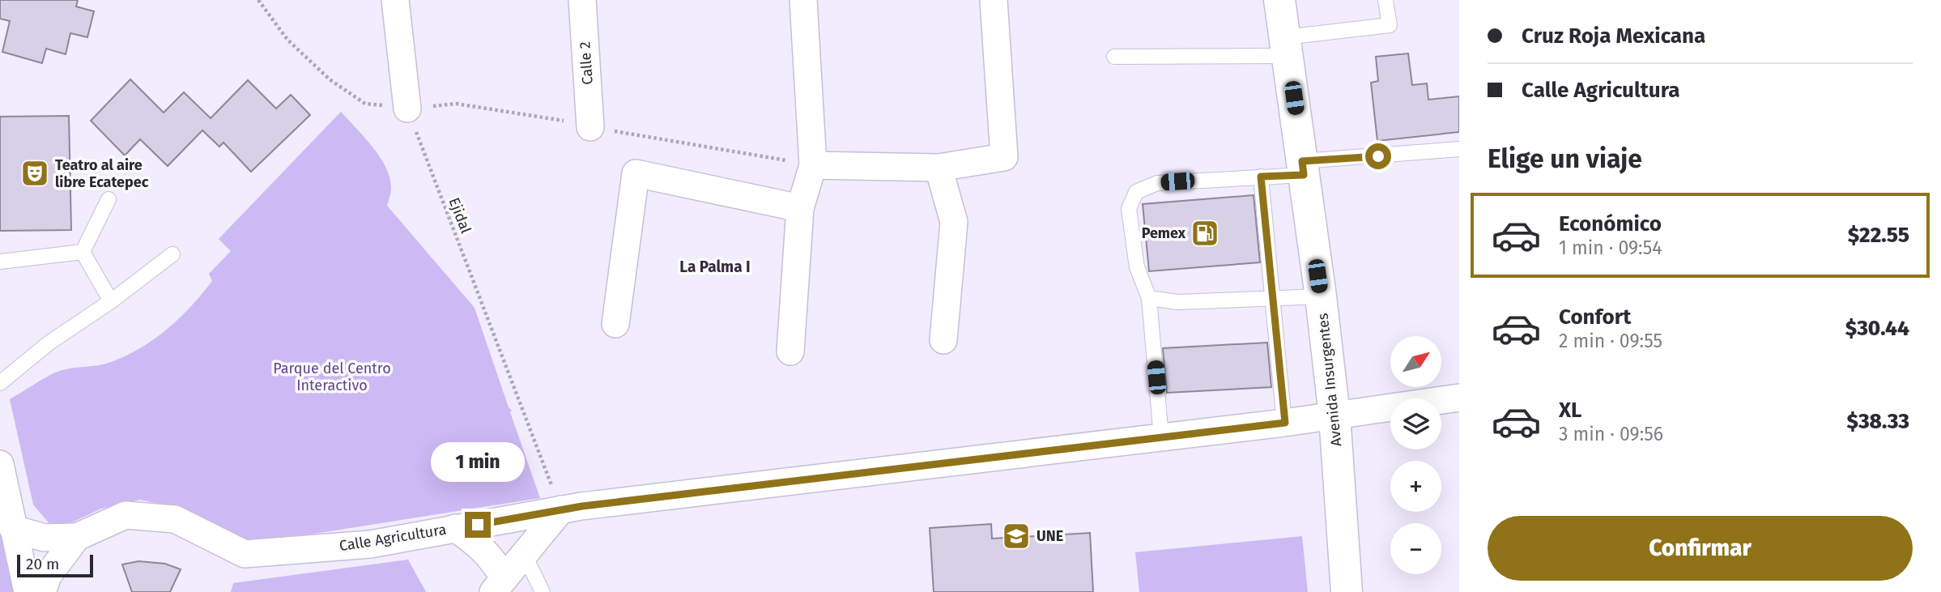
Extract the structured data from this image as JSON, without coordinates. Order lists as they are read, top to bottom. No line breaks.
{"streets":{"main road":["Avenida Insurgentes"],"street":["Calle 2","Calle Agricultura"],"path":["Ejidal"]},"crossings":[["Ejidal","Calle Agricultura"],["Avenida Insurgentes","Calle Agricultura"]],"districts":["La Palma I"],"parks":["Parque del Centro Interactivo"],"places":{"theatre":["Teatro al aire libre Ecatepec"],"fuel station":["Pemex"],"school or university":["UNE"]},"scale_bar":"20 m","north":"top right","page":{"banner":["Cruz Roja Mexicana","Calle Agricultura"],"heading":"Elige un viaje","list":[{"name":"Económico","note":"1 min · 09:54","value":"$22.55"},{"name":"Confort","note":"2 min · 09:55","value":"$30.44"},{"name":"XL","note":"3 min · 09:56","value":"$38.33"}],"map_buttons":["+","−"],"bubble":"1 min","buttons":"Confirmar","scale":"20 m"}}
